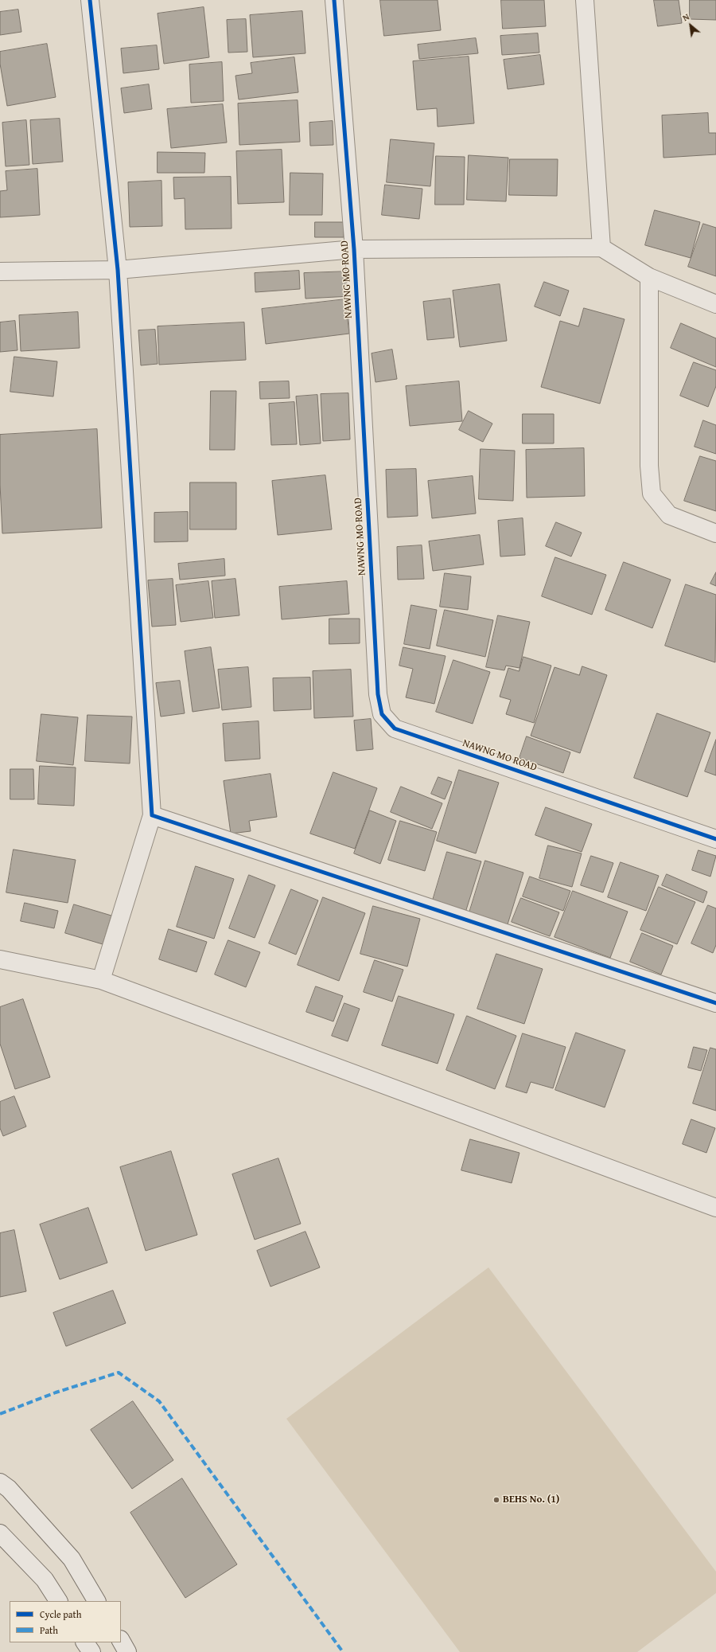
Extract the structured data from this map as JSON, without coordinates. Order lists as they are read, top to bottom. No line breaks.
{"streets":{"street":["NAWNG MO ROAD"]},"places":["BEHS No. (1)"],"legend":["Cycle path","Path"],"north":"top left"}
